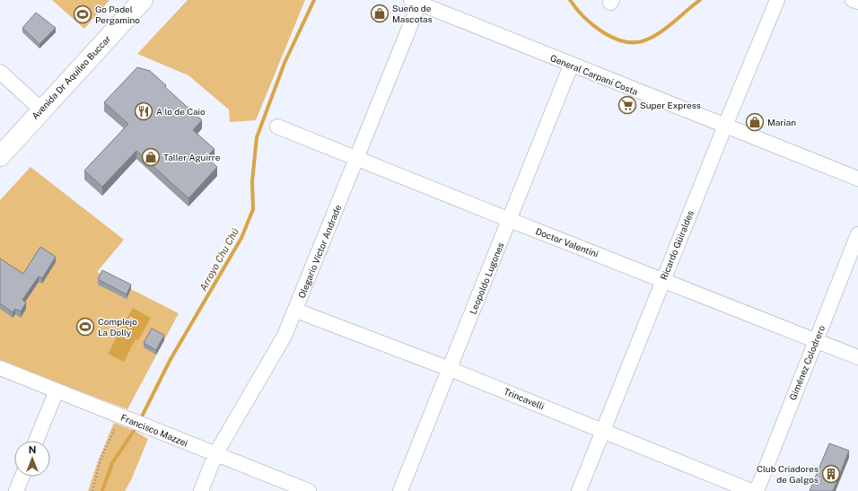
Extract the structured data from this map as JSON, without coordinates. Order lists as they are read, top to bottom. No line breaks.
{"streets":{"highway":["Avenida Dr Aquileo Buccar"],"street":["General Carpani Costa","Doctor Valentini","Ricardo Güiraldes","Olegario Víctor Andrade","Leopoldo Lugones","Giménez Colodrero","Trincavelli","Francisco Mazzei"]},"crossings":[["General Carpani Costa","Ricardo Güiraldes"],["General Carpani Costa","Olegario Víctor Andrade"],["General Carpani Costa","Leopoldo Lugones"],["Doctor Valentini","Ricardo Güiraldes"],["Doctor Valentini","Olegario Víctor Andrade"],["Doctor Valentini","Leopoldo Lugones"],["Doctor Valentini","Giménez Colodrero"],["Ricardo Güiraldes","Trincavelli"],["Olegario Víctor Andrade","Trincavelli"],["Olegario Víctor Andrade","Francisco Mazzei"],["Leopoldo Lugones","Trincavelli"]],"water":["Arroyo Chu Chú"],"places":{"shop":["Sueño de Mascotas","Marian","Taller Aguirre"],"sports":["Go Padel Pergamino","Complejo La Dolly"],"supermarket":["Super Express"],"restaurant":["A lo de Caio"],"building":["Club Criadores de Galgos"]},"north":"top"}
